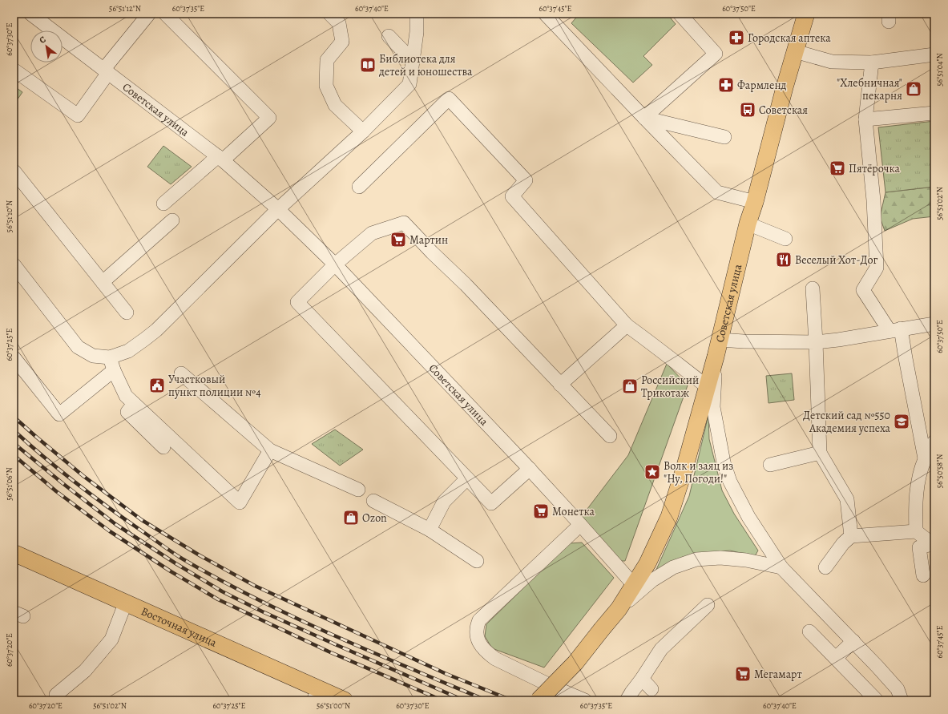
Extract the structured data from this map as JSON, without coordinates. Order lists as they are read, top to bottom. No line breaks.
{"streets":{"main road":["Советская улица","Восточная улица"]},"places":{"pharmacy":["Городская аптека","Фармленд"],"library":["Библиотека для детей и юношества"],"shop":["\"Хлебничная\" пекарня","Российский Трикотаж","Ozon"],"bus stop":["Советская"],"supermarket":["Пятёрочка","Мартин","Монетка","Мегамарт"],"restaurant":["Веселый Хот-Дог"],"public building":["Участковый пункт полиции №4"],"school or university":["Детский сад №550 Академия успеха"],"place":["Волк и заяц из \"Ну, Погоди!\""]},"north":"top left","coordinates":["56°51'12\"N","60°37'35\"E","60°37'40\"E","60°37'45\"E","60°37'50\"E","60°37'30\"E","56°51'04\"N","56°51'02\"N","56°51'10\"N","60°37'25\"E","56°50'58\"N","56°51'06\"N","60°37'20\"E","56°51'00\"N"]}
